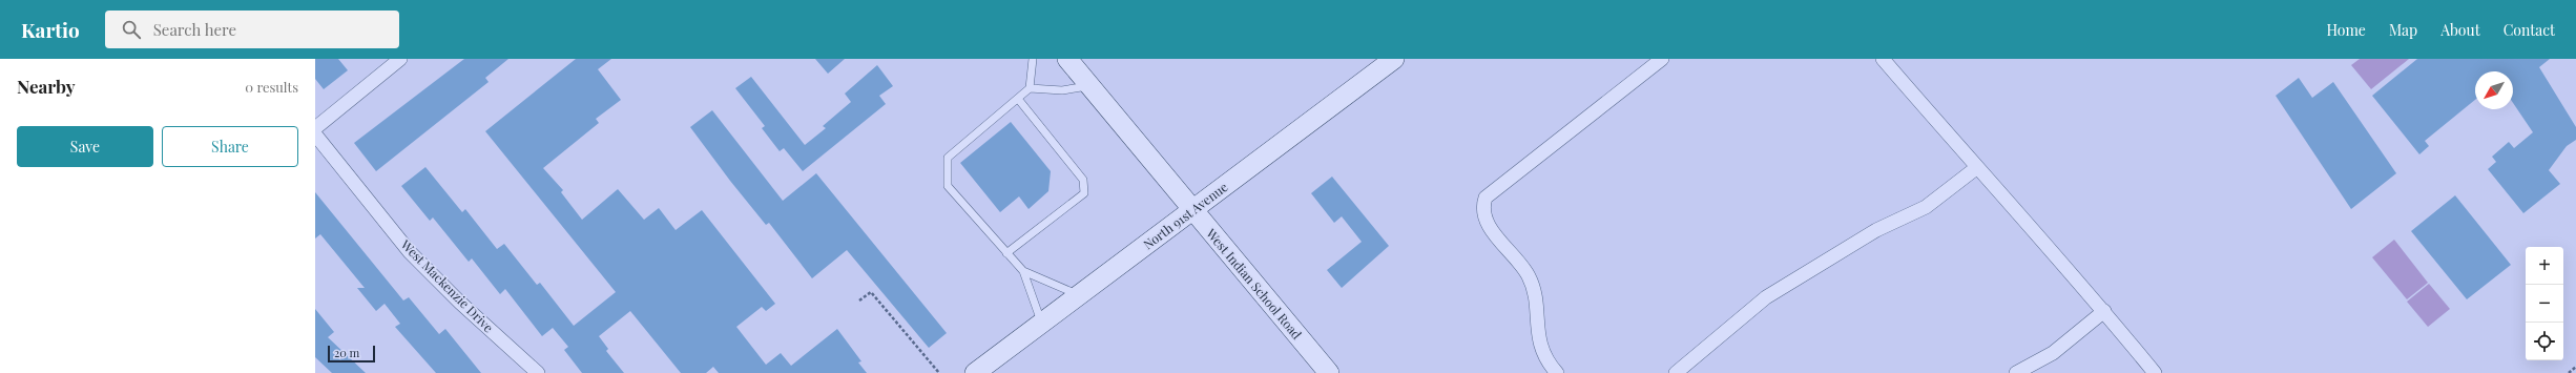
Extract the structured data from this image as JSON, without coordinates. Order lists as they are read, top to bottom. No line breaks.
{"streets":{"main road":["North 91st Avenue","West Indian School Road"],"street":["West Mackenzie Drive"]},"crossings":[["North 91st Avenue","West Indian School Road"]],"scale_bar":"20 m","north":"bottom left","page":{"header":"Kartio","search":"Search here","nav":["Home","Map","About","Contact"],"heading":["Nearby","0 results"],"buttons":["Save","Share"],"map_buttons":["+","−"],"scale":"20 m"}}
